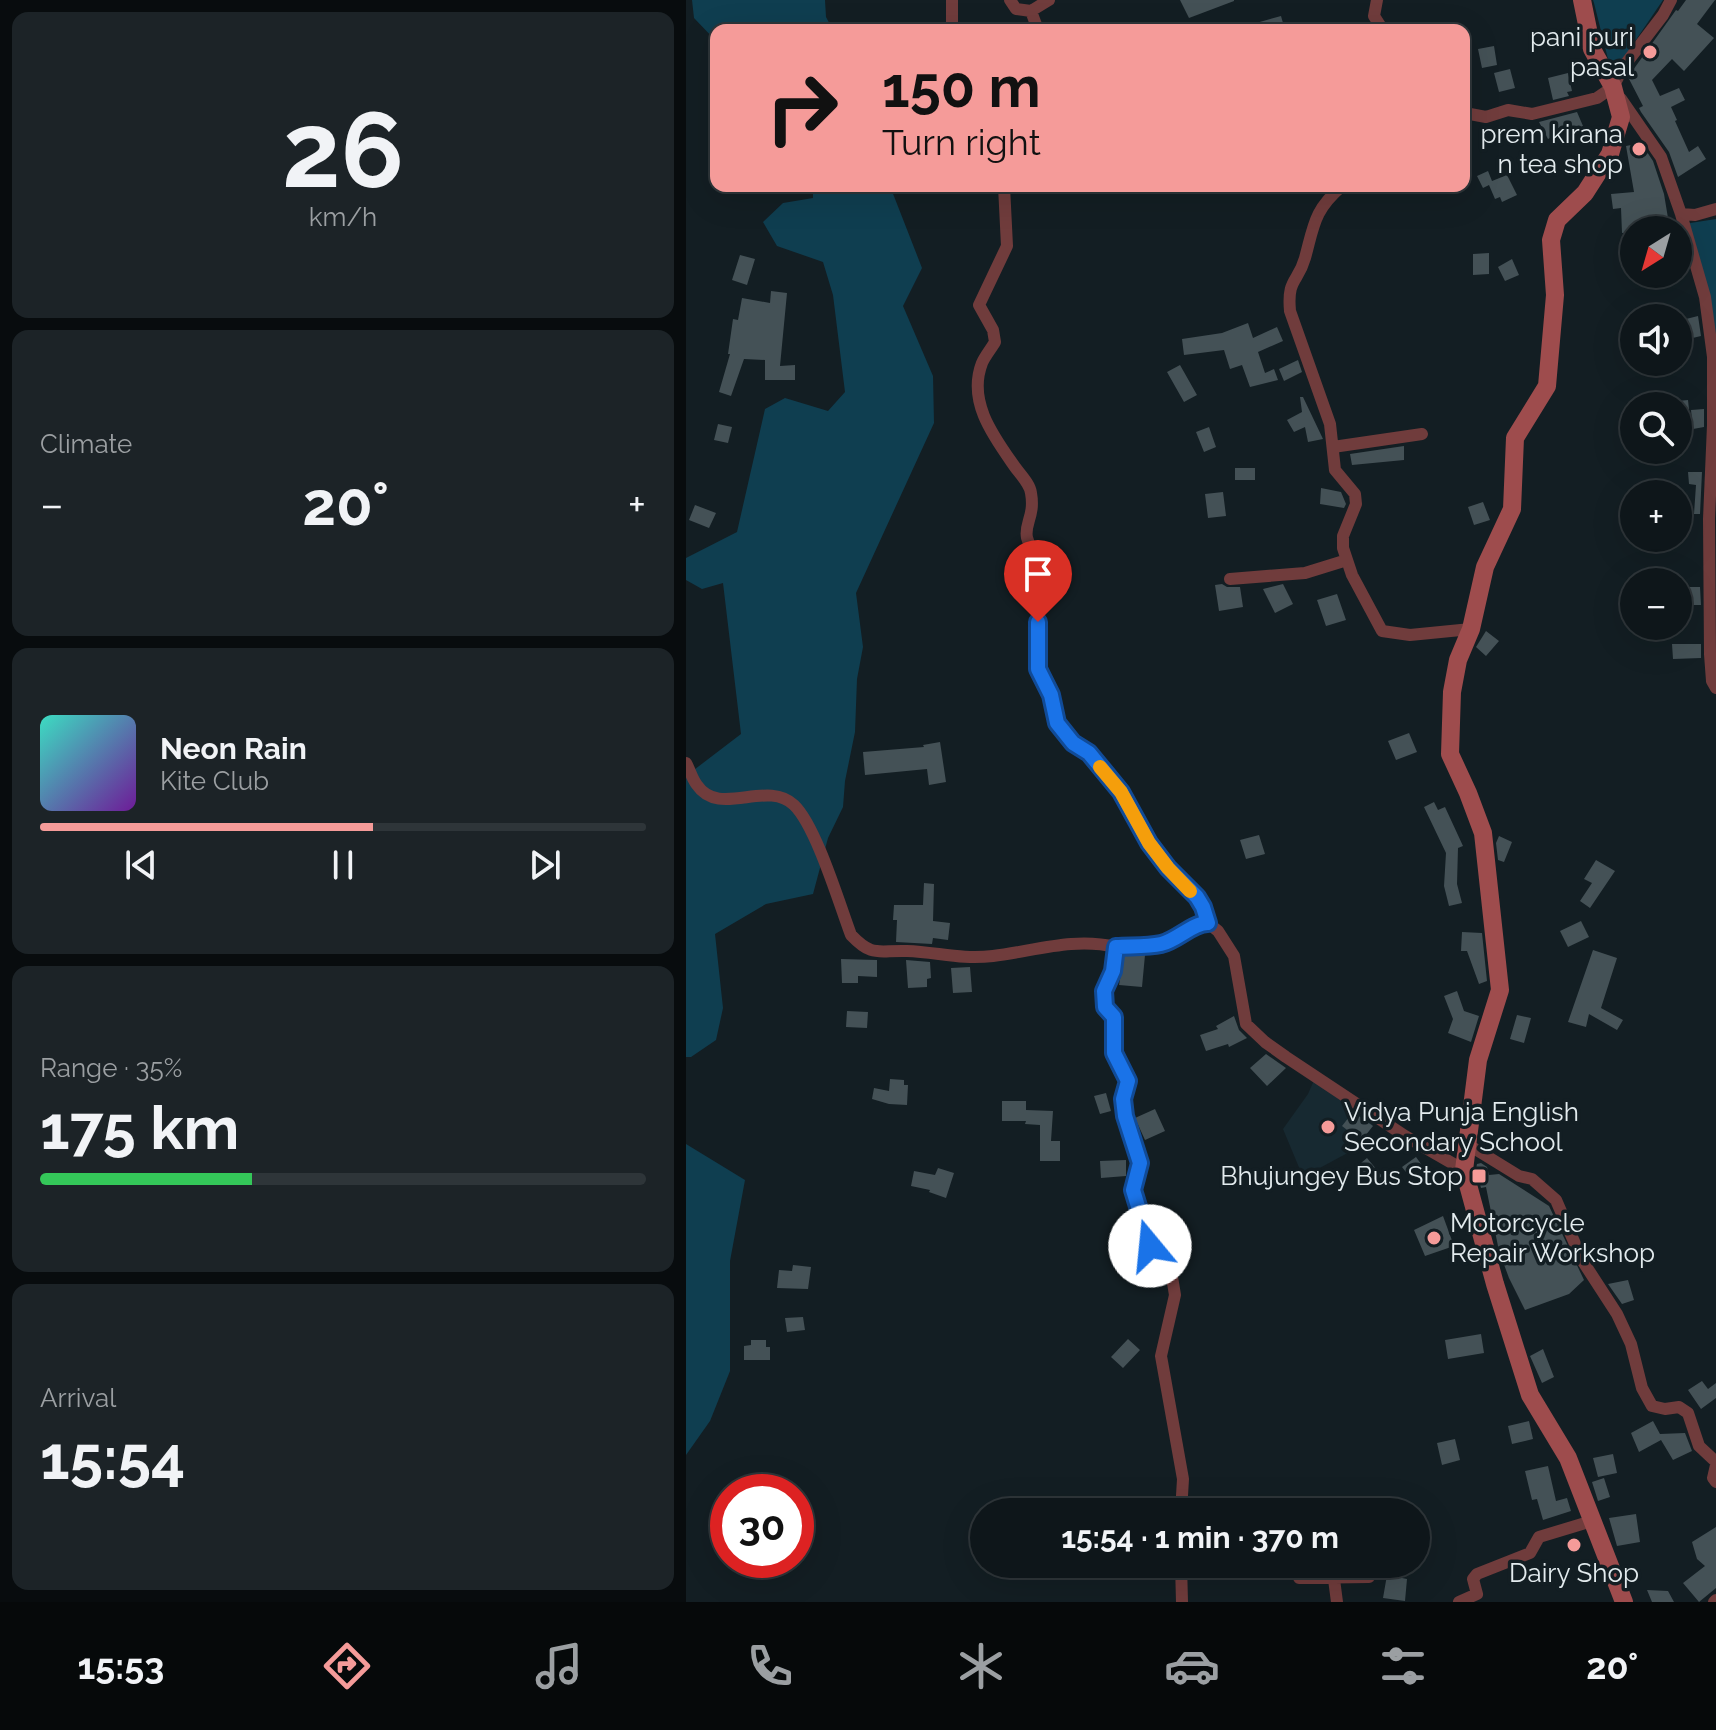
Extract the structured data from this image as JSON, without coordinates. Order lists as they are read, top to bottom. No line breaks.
{"places":{"other":["pani puri pasal","prem kirana n tea shop","Vidya Punja English Secondary School","Motorcycle Repair Workshop","Dairy Shop"],"transit":["Bhujungey Bus Stop"]},"north":"bottom left","page":{"tile":[["26","km/h"],"Climate",["Range · 35%","175 km"],["Arrival","15:54"]],"turn":["150 m","Turn right"],"map_buttons":["+","−"],"heat":["−","20°","+"],"song":["Neon Rain","Kite Club"],"limit":"30","trip":"15:54 · 1 min · 370 m","tabs":["15:53","20°"]}}
